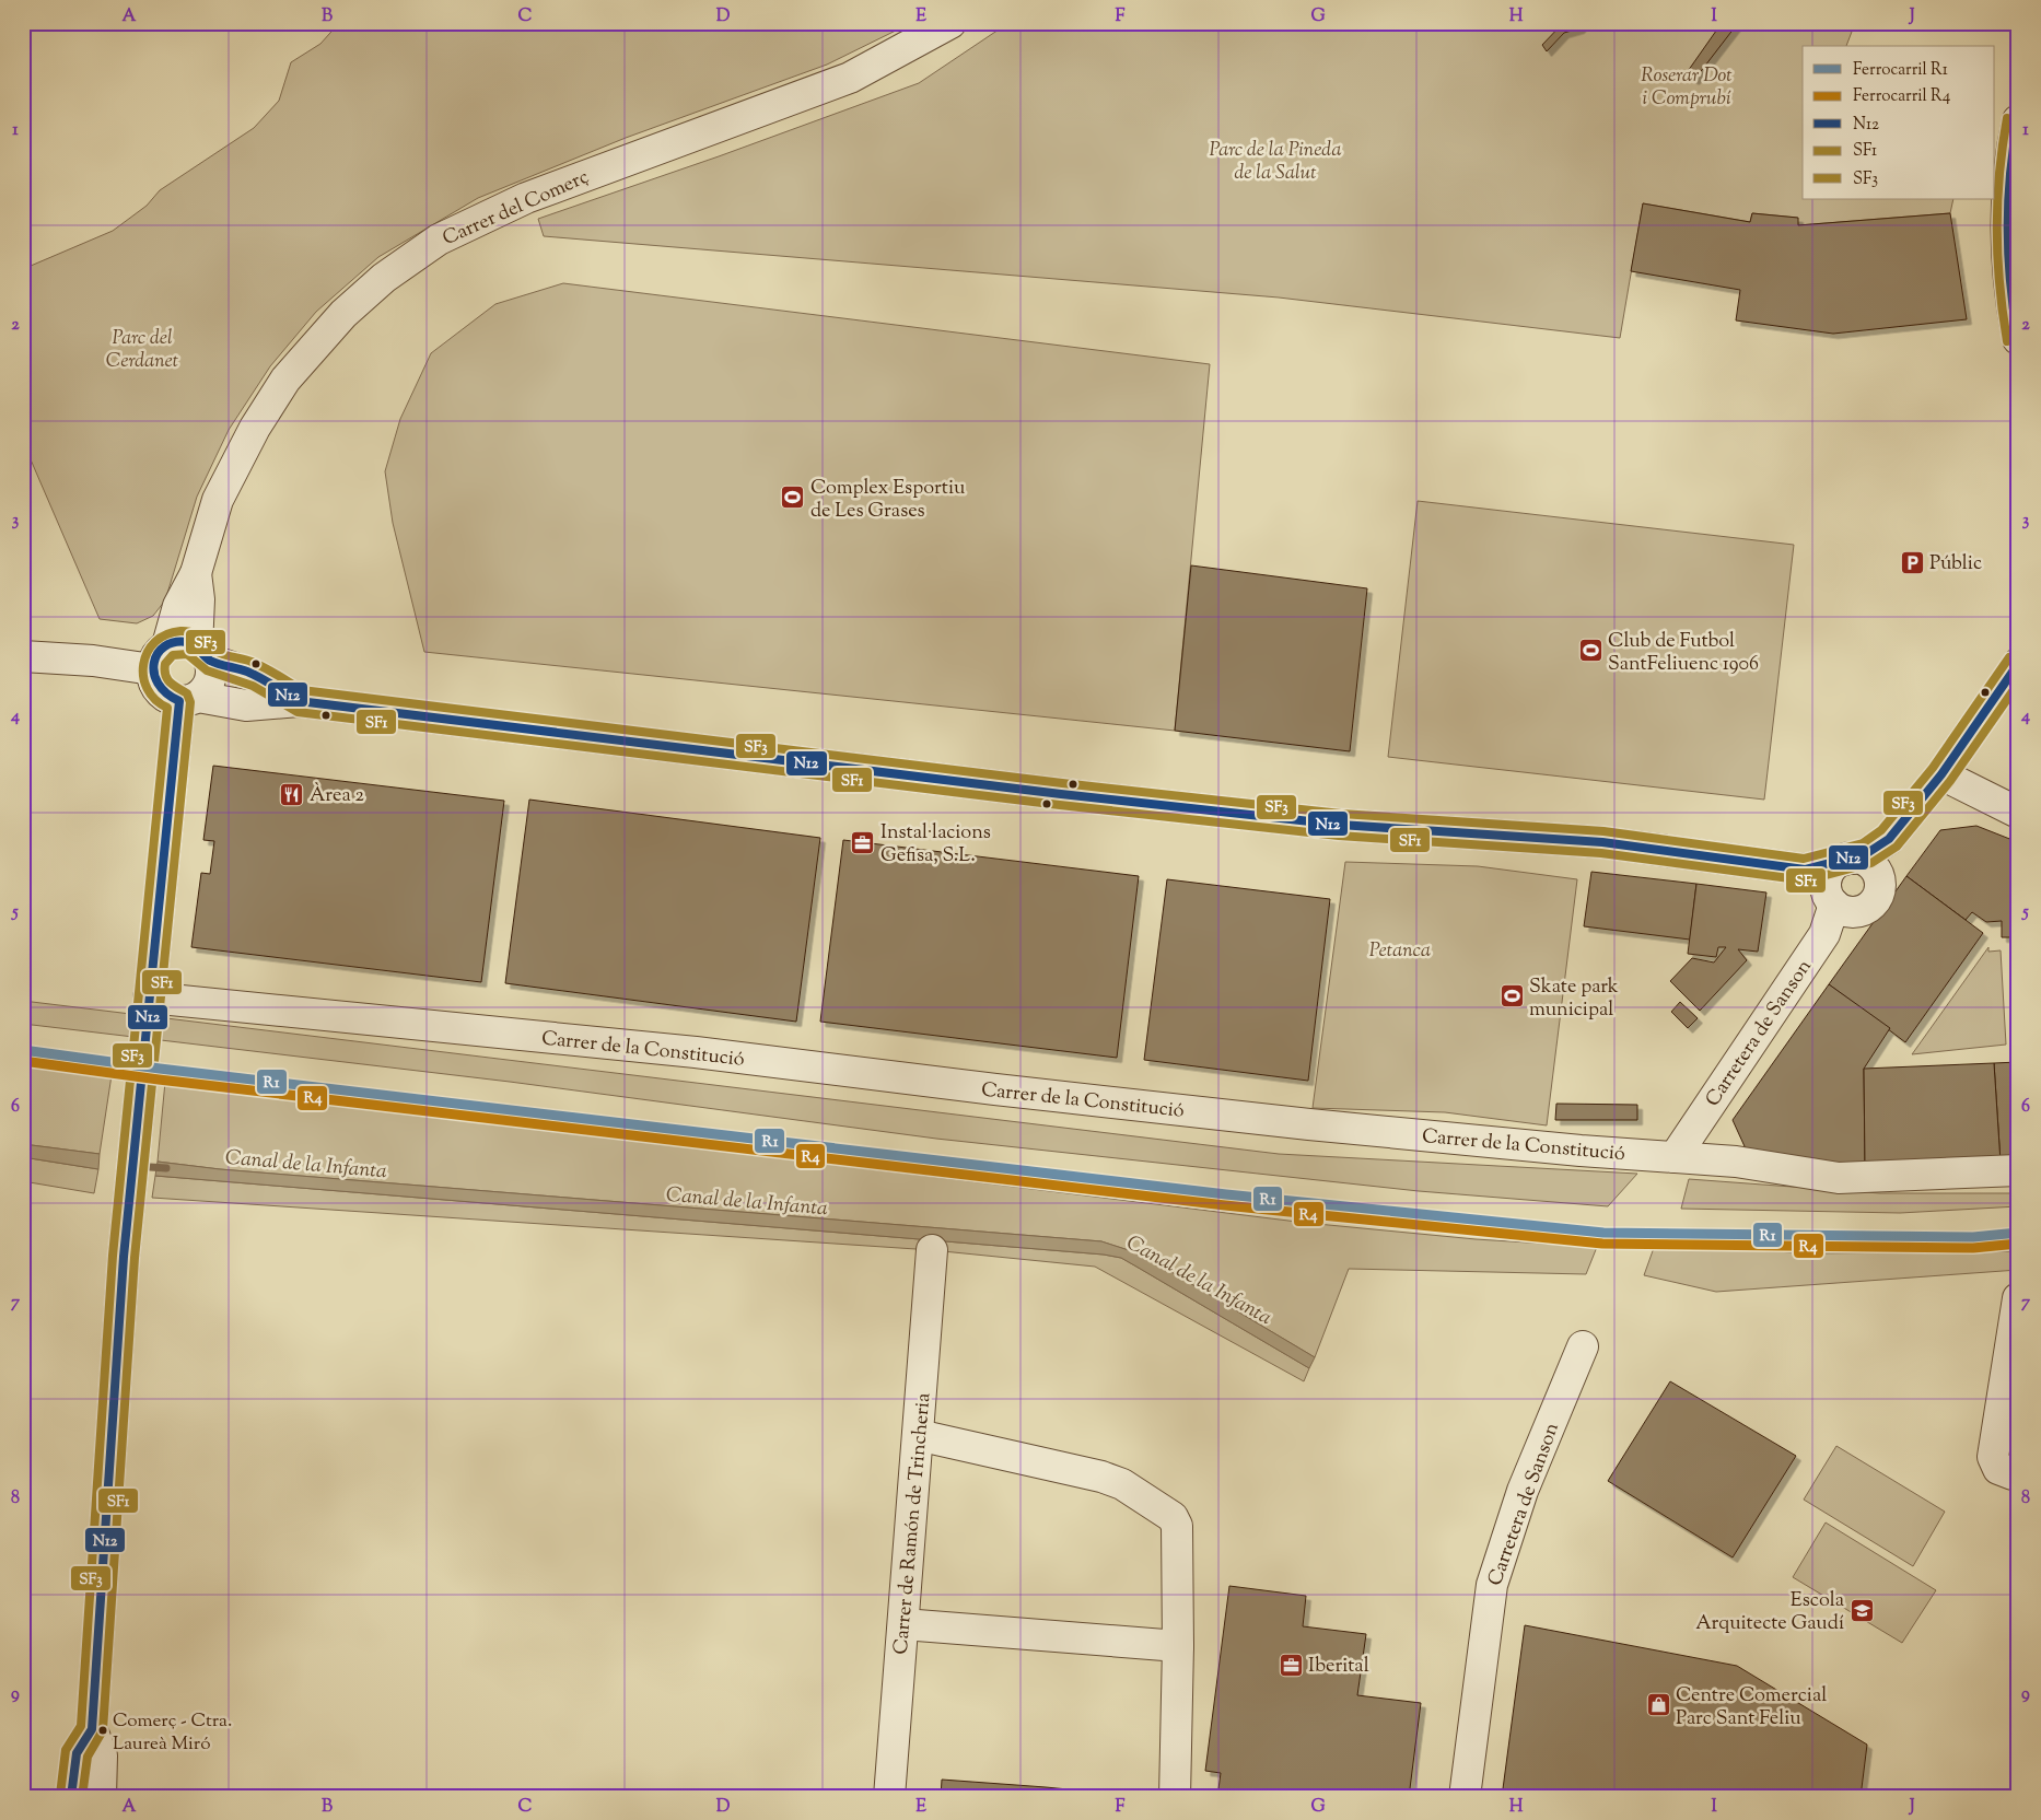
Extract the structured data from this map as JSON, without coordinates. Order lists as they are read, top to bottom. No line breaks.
{"streets":{"street":["Carrer del Comerç","Carretera de Sanson","Carrer de la Constitució","Carrer de Ramón de Trincheria"]},"crossings":[["Carretera de Sanson","Carrer de la Constitució"]],"water":["Canal de la Infanta"],"parks":["Roserar Dot i Comprubí","Parc de la Pineda de la Salut","Parc del Cerdanet","Petanca"],"places":{"sports":["Complex Esportiu de Les Grases","Club de Futbol SantFeliuenc 1906","Skate park municipal"],"parking":["Públic"],"restaurant":["Àrea 2"],"office":["Instal·lacions Gefisa, S.L.","Iberital"],"school or university":["Escola Arquitecte Gaudí"],"shop":["Centre Comercial Parc Sant Feliu"],"other":["Comerç - Ctra. Laureà Miró"]},"lines":["transit line SF1","transit line N12","transit line SF3","rail line R1","rail line R4"],"legend":["Ferrocarril R1","Ferrocarril R4","N12","SF1","SF3"],"grid":{"columns":["A","B","C","D","E","F","G","H","I","J"],"rows":["1","2","3","4","5","6","7","8","9"]}}
